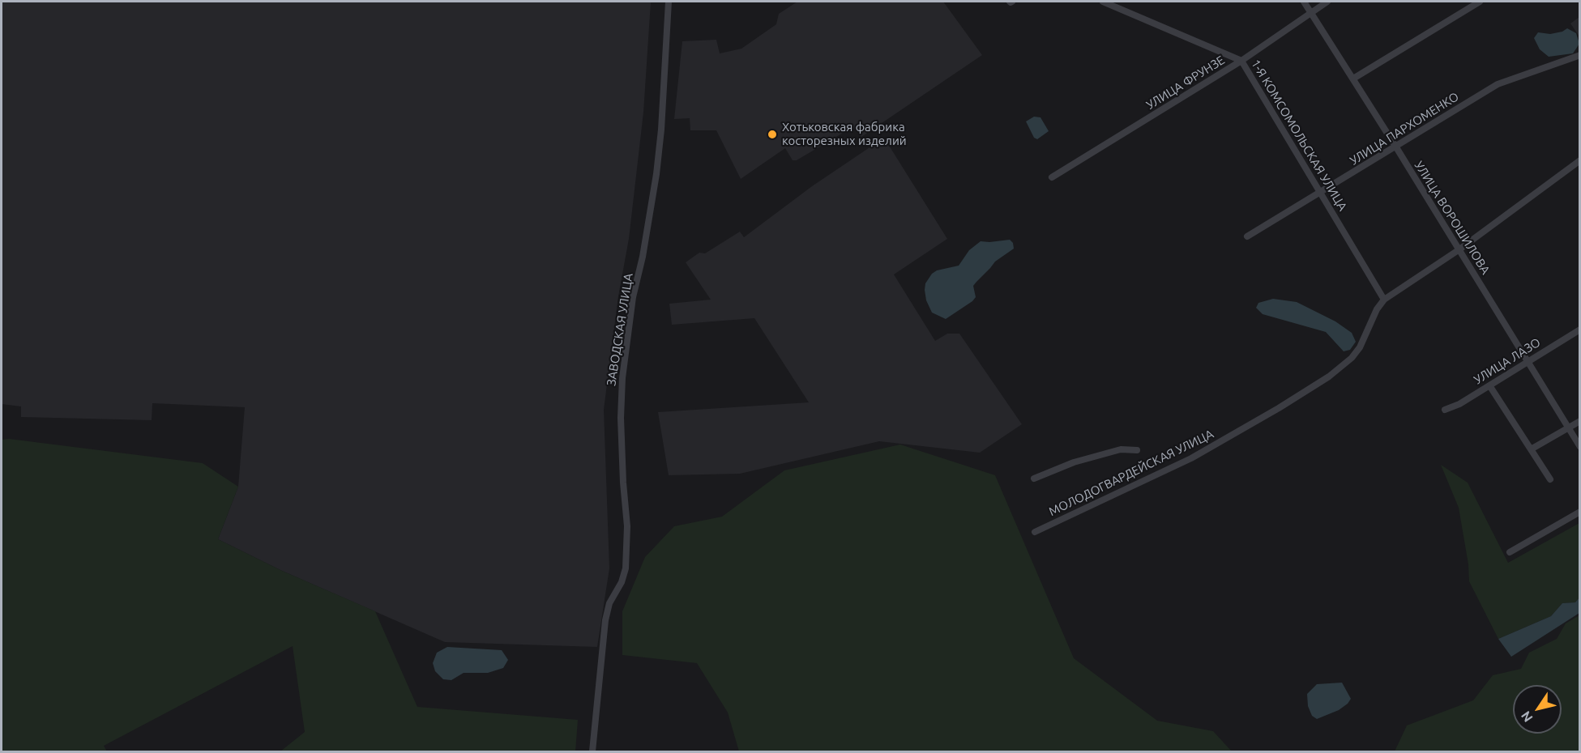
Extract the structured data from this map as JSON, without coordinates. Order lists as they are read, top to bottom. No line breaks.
{"streets":{"street":["УЛИЦА ФРУНЗЕ","УЛИЦА ПАРХОМЕНКО","1-Я КОМСОМОЛЬСКАЯ УЛИЦА","УЛИЦА ВОРОШИЛОВА","ЗАВОДСКАЯ УЛИЦА","УЛИЦА ЛАЗО","МОЛОДОГВАРДЕЙСКАЯ УЛИЦА"]},"crossings":[["УЛИЦА ФРУНЗЕ","1-Я КОМСОМОЛЬСКАЯ УЛИЦА"],["УЛИЦА ФРУНЗЕ","УЛИЦА ВОРОШИЛОВА"],["УЛИЦА ПАРХОМЕНКО","1-Я КОМСОМОЛЬСКАЯ УЛИЦА"],["УЛИЦА ПАРХОМЕНКО","УЛИЦА ВОРОШИЛОВА"],["1-Я КОМСОМОЛЬСКАЯ УЛИЦА","МОЛОДОГВАРДЕЙСКАЯ УЛИЦА"],["УЛИЦА ВОРОШИЛОВА","УЛИЦА ЛАЗО"]],"places":["Хотьковская фабрика косторезных изделий"],"north":"bottom left"}
